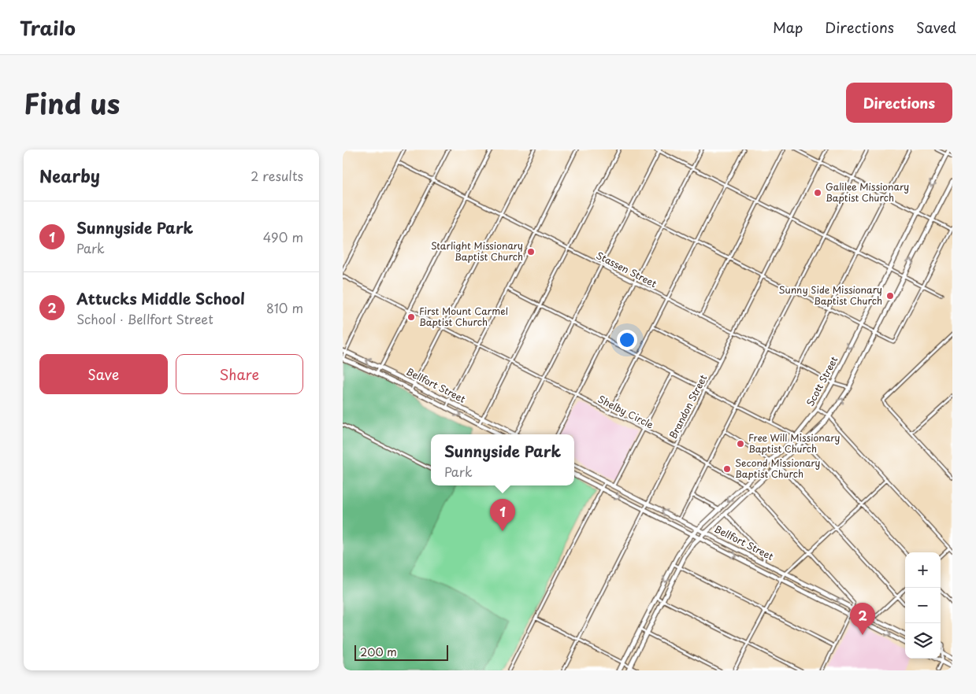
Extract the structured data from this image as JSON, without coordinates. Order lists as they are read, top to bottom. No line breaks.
{"streets":{"main road":["Scott Street","Bellfort Street"],"street":["Stassen Street","Brandon Street","Shelby Circle"]},"crossings":[["Stassen Street","Scott Street"],["Stassen Street","Brandon Street"],["Scott Street","Bellfort Street"],["Scott Street","Shelby Circle"],["Bellfort Street","Brandon Street"],["Bellfort Street","Shelby Circle"],["Brandon Street","Shelby Circle"]],"places":["Galilee Missionary Baptist Church","Starlight Missionary Baptist Church","Sunny Side Missionary Baptist Church","First Mount Carmel Baptist Church","Free Will Missionary Baptist Church","Second Missionary Baptist Church"],"scale_bar":"200 m","page":{"header":"Trailo","nav":["Map","Directions","Saved"],"title":"Find us","buttons":["Directions",["Save","Share"]],"heading":["Nearby","2 results"],"list":[{"mark":"1","name":"Sunnyside Park","note":"Park","value":"490 m"},{"mark":"2","name":"Attucks Middle School","note":"School · Bellfort Street","value":"810 m"}],"popup":["Sunnyside Park","Park"],"pins":["1","2"],"map_buttons":["+","−"],"scale":"200 m"}}
